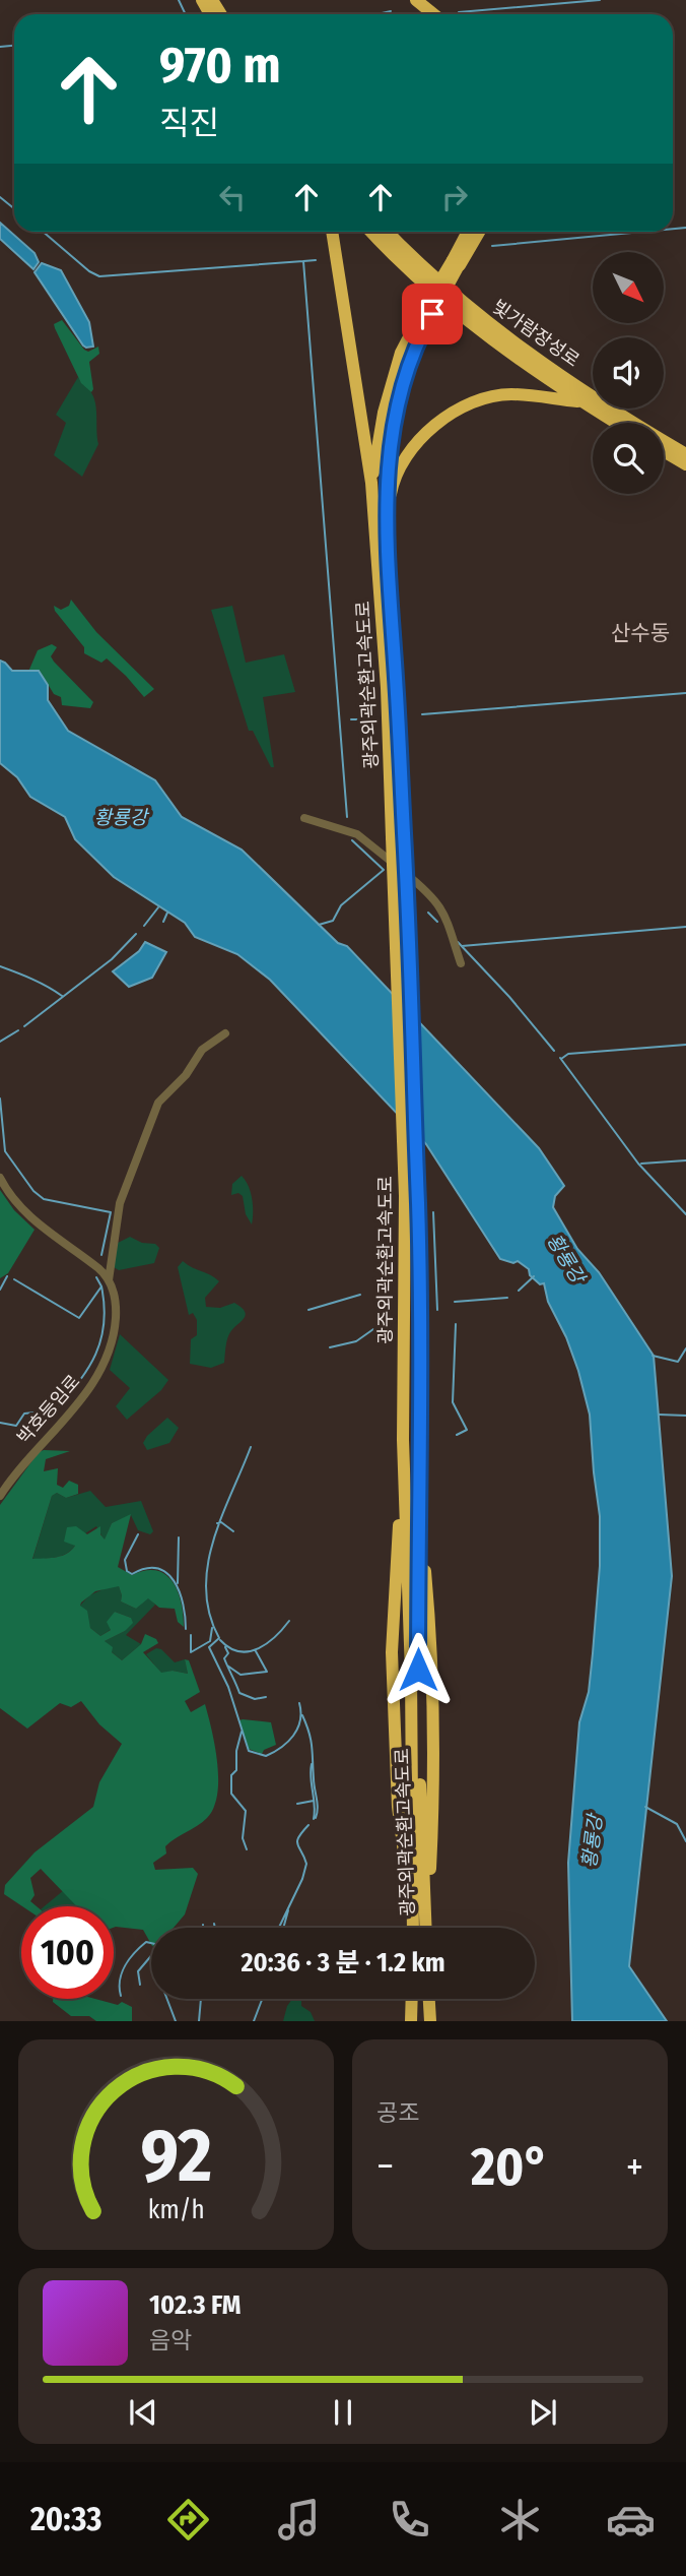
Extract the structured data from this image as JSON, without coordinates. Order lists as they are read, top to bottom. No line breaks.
{"streets":{"highway":["빛가람장성로","광주외곽순환고속도로"],"street":["박호등임로"]},"districts":["산수동"],"water":["황룡강"],"north":"bottom right","page":{"turn":["970 m","직진"],"limit":"100","trip":"20:36 · 3 분 · 1.2 km","tile":"공조","heat":["−","20°","+"],"song":["102.3 FM","음악"],"tabs":"20:33","gauge":["92","km/h"]}}
